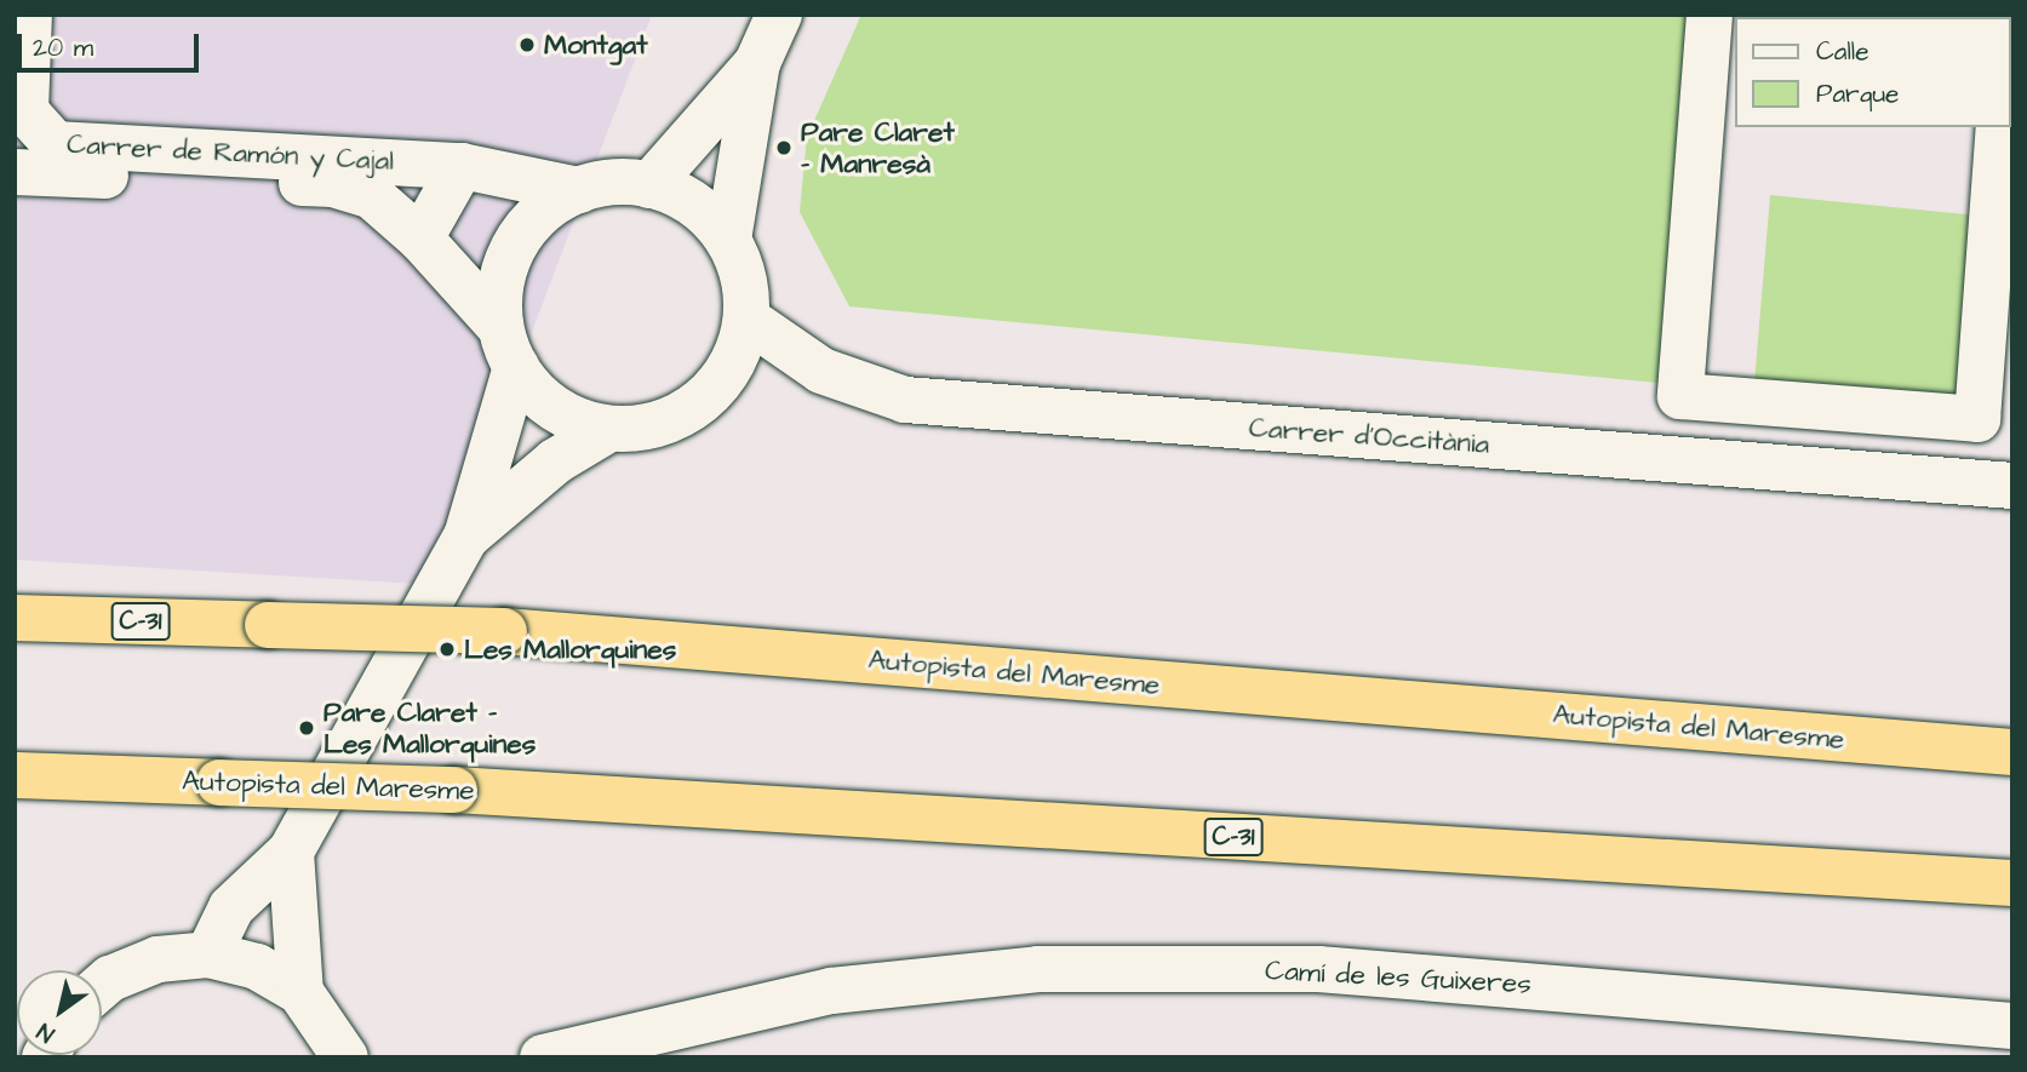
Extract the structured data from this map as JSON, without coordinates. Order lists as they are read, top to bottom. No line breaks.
{"streets":{"highway":["C-31","Autopista del Maresme"],"street":["Carrer de Ramón y Cajal","Carrer d'Occitània","Camí de les Guixeres"]},"crossings":[["Carrer de Ramón y Cajal","Carrer d'Occitània"]],"places":["Montgat","Pare Claret - Manresà","Les Mallorquines","Pare Claret - Les Mallorquines"],"legend":["Calle","Parque"],"scale_bar":"20 m","north":"bottom left"}
